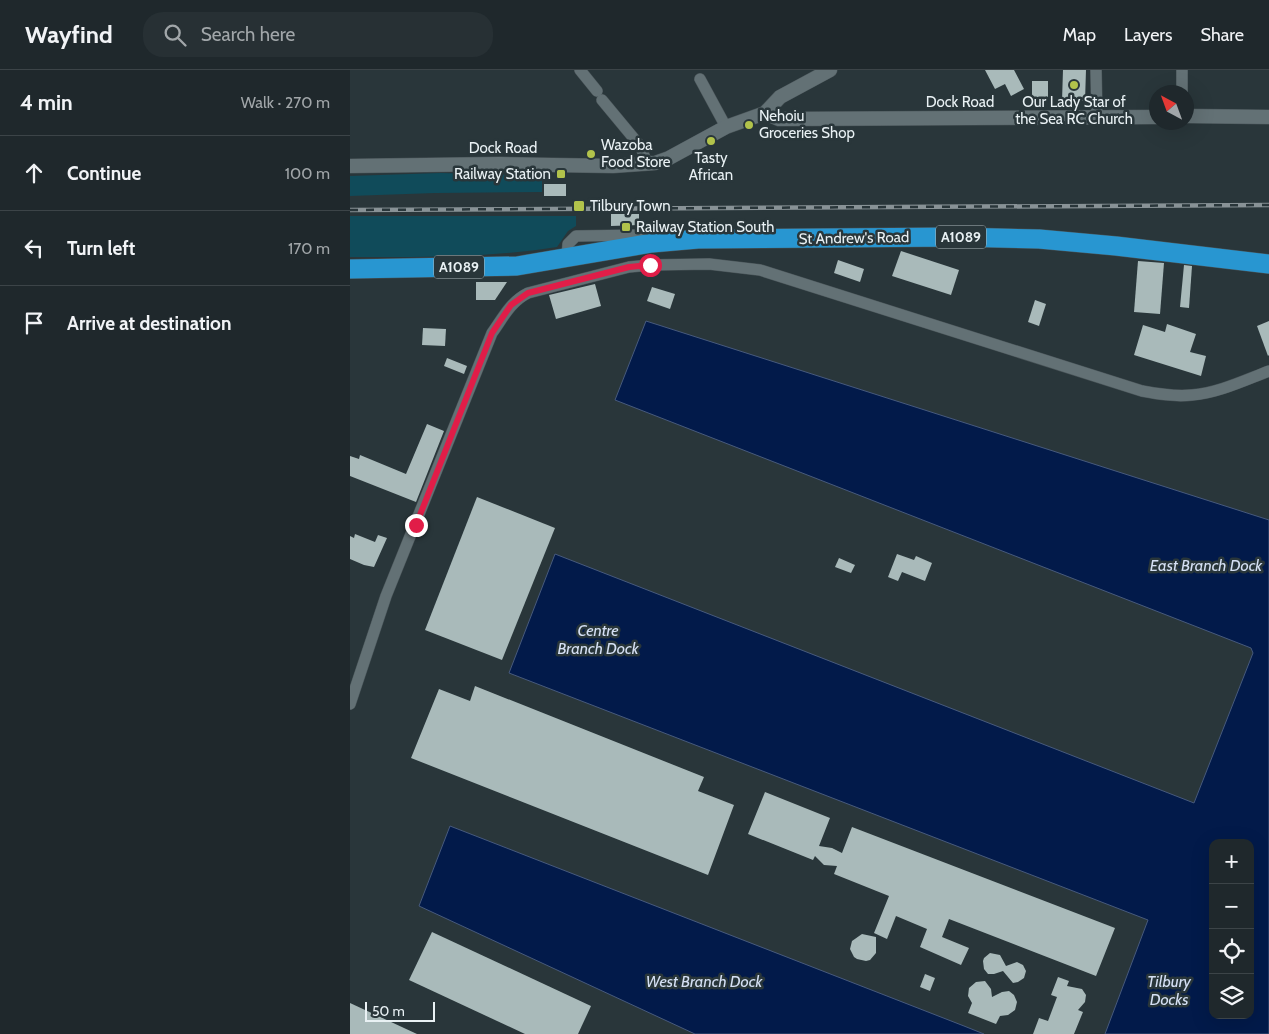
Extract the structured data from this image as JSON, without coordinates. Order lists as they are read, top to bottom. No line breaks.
{"streets":{"highway":["A1089","St Andrew's Road"],"street":["Dock Road"]},"water":["East Branch Dock","Centre Branch Dock","West Branch Dock","Tilbury Docks"],"places":{"other":["Our Lady Star of the Sea RC Church","Nehoiu Groceries Shop","Tasty African","Wazoba Food Store"],"transit":["Railway Station","Tilbury Town","Railway Station South"]},"scale_bar":"50 m","north":"top left","page":{"header":"Wayfind","search":"Search here","nav":["Map","Layers","Share"],"heading":["4 min","Walk · 270 m"],"list":[["Continue","100 m"],["Turn left","170 m"],"Arrive at destination"],"map_buttons":["+","−"],"scale":"50 m"}}
